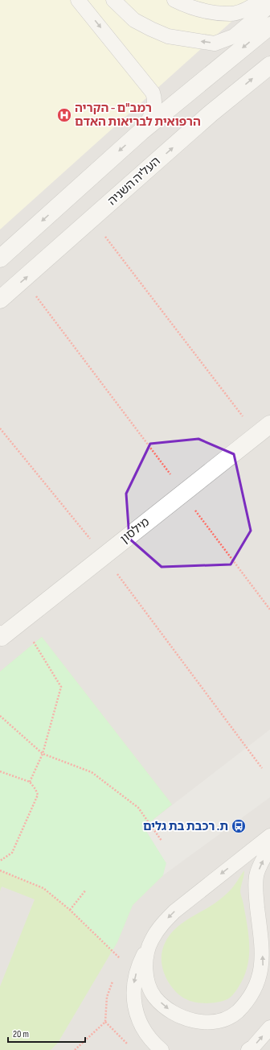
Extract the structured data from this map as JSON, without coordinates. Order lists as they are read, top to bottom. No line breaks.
{"streets":{"street":["העליה השניה","מילסון"]},"places":{"hospital":["רמב\"ם - הקריה הרפואית לבריאות האדם"],"bus stop":["ת. רכבת בת גלים"]},"scale_bar":"20 m"}
